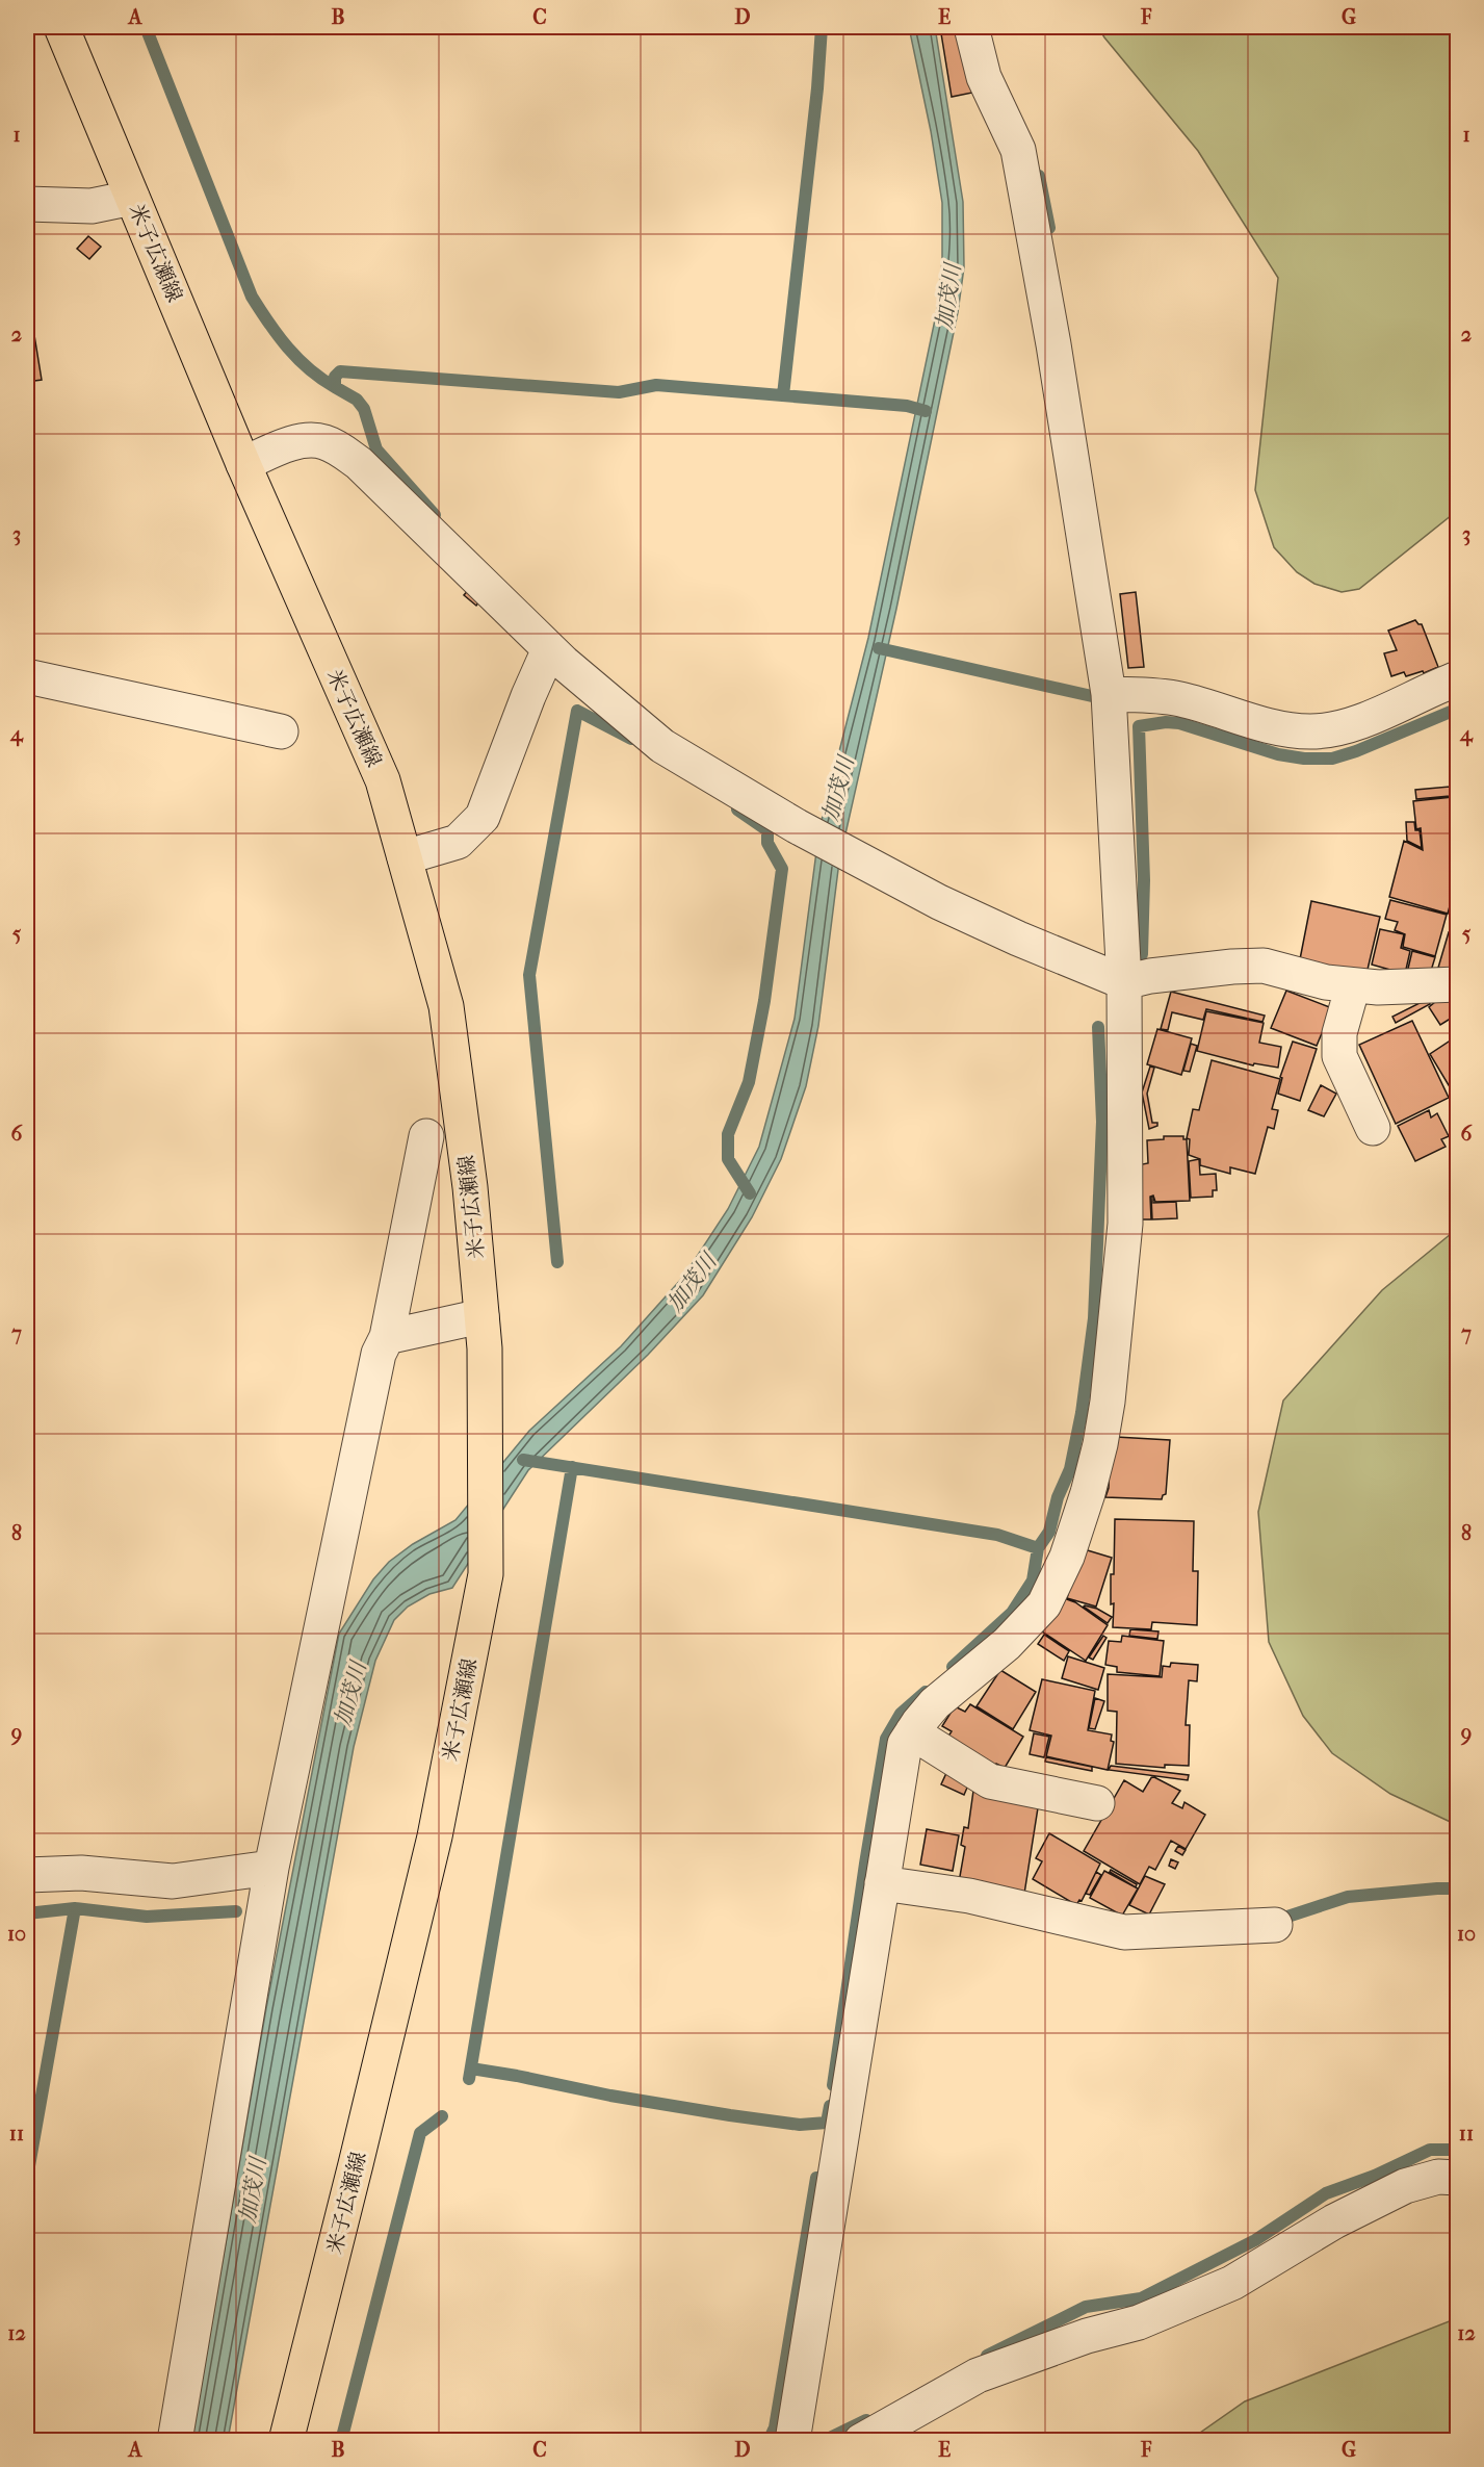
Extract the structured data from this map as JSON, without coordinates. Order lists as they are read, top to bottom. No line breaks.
{"streets":{"main road":["米子広瀬線"]},"water":["加茂川"],"grid":{"columns":["A","B","C","D","E","F","G"],"rows":["1","2","3","4","5","6","7","8","9","10","11","12"]}}
